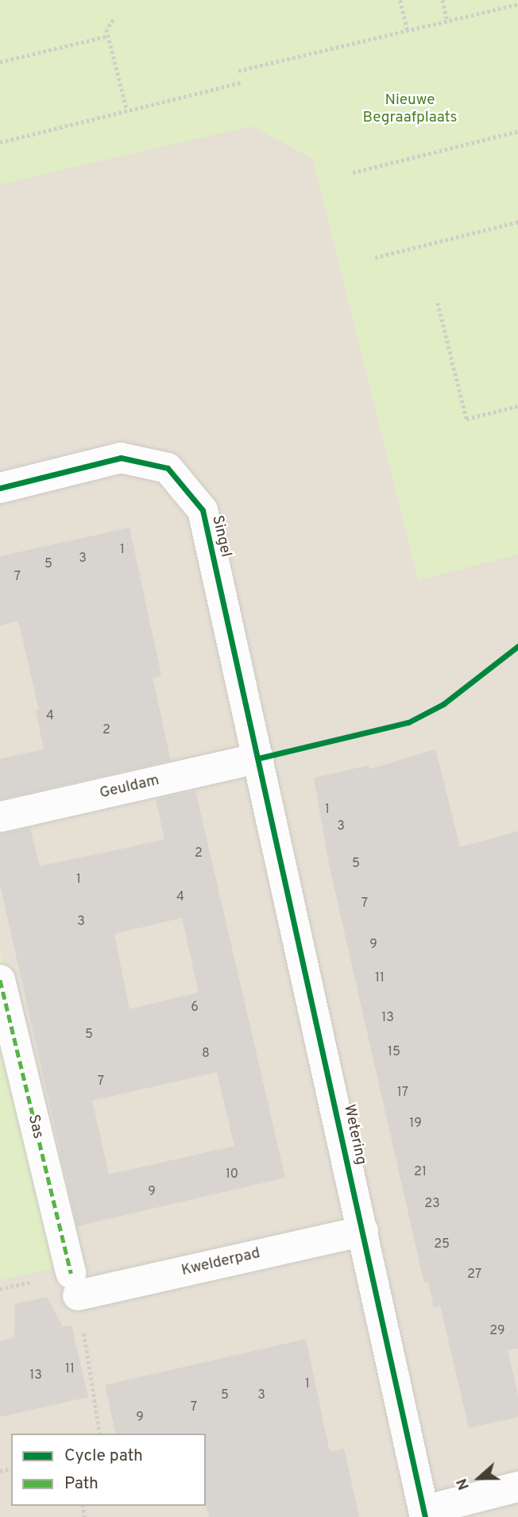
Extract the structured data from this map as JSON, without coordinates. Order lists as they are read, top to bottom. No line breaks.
{"streets":{"street":["Singel","Geuldam","Sas","Wetering","Kwelderpad"]},"crossings":[["Singel","Geuldam"],["Singel","Wetering"],["Geuldam","Wetering"],["Sas","Kwelderpad"],["Wetering","Kwelderpad"]],"parks":["Nieuwe Begraafplaats"],"house_numbers":["1","3","5","7","4","2","1","3","2","5","1","4","7","3","9","11","6","13","5","15","8","7","17","19","21","10","9","23","25","27","29","11","13","1","5","3","7","9"],"legend":["Cycle path","Path"],"north":"left"}
